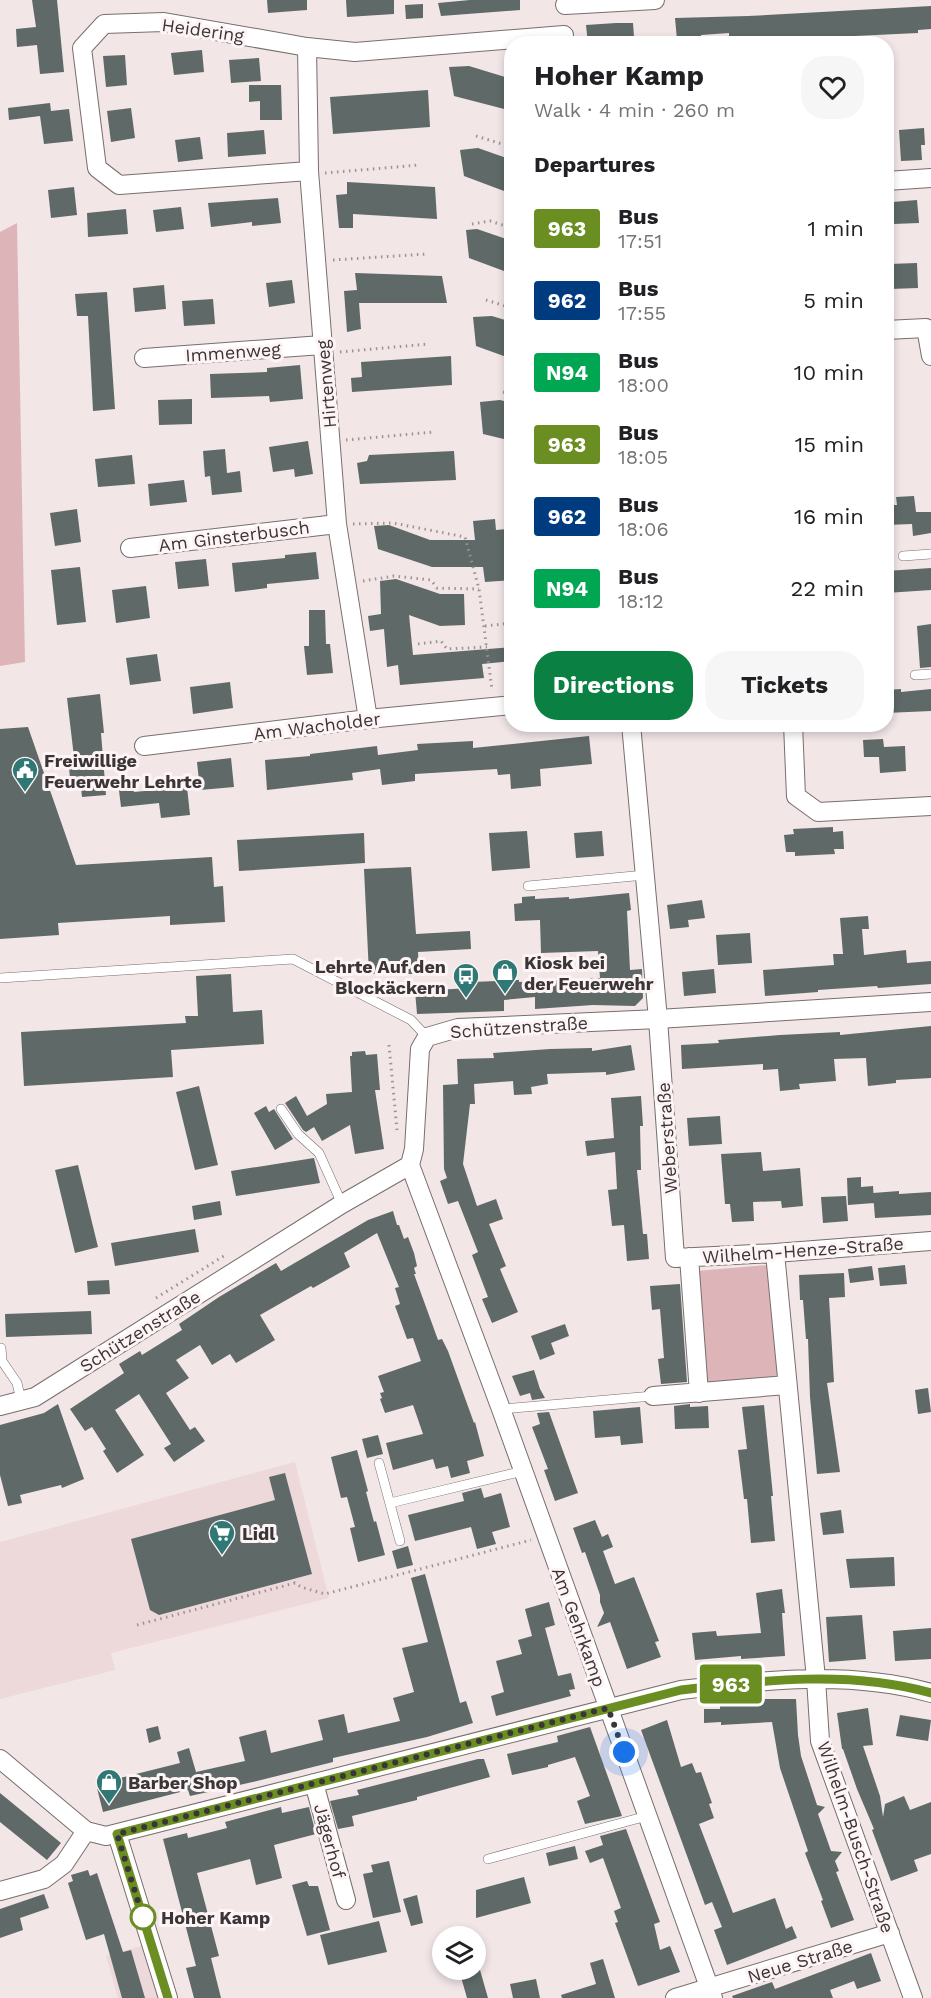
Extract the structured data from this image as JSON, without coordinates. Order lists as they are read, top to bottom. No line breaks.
{"streets":{"street":["Heidering","Immenweg","Hirtenweg","Am Ginsterbusch","Am Wacholder","Schützenstraße","Weberstraße","Wilhelm-Henze-Straße","Am Gehrkamp","Wilhelm-Busch-Straße","Jägerhof","Neue Straße"]},"crossings":[["Heidering","Hirtenweg"],["Immenweg","Hirtenweg"],["Hirtenweg","Am Ginsterbusch"],["Hirtenweg","Am Wacholder"],["Schützenstraße","Weberstraße"],["Schützenstraße","Am Gehrkamp"],["Weberstraße","Wilhelm-Henze-Straße"],["Wilhelm-Henze-Straße","Wilhelm-Busch-Straße"],["Am Gehrkamp","Neue Straße"],["Wilhelm-Busch-Straße","Neue Straße"]],"places":{"public building":["Freiwillige Feuerwehr Lehrte"],"shop":["Kiosk bei der Feuerwehr","Barber Shop"],"bus stop":["Lehrte Auf den Blockäckern"],"supermarket":["Lidl"],"other":["Hoher Kamp"]},"lines":["bus line 963"],"page":{"on_map":"963","heading":[["Hoher Kamp","Walk · 4 min · 260 m"],"Departures"],"list":[{"mark":"963","name":"Bus","note":"17:51","value":"1 min"},{"mark":"962","name":"Bus","note":"17:55","value":"5 min"},{"mark":"N94","name":"Bus","note":"18:00","value":"10 min"},{"mark":"963","name":"Bus","note":"18:05","value":"15 min"},{"mark":"962","name":"Bus","note":"18:06","value":"16 min"},{"mark":"N94","name":"Bus","note":"18:12","value":"22 min"}],"buttons":["Directions","Tickets"]}}
